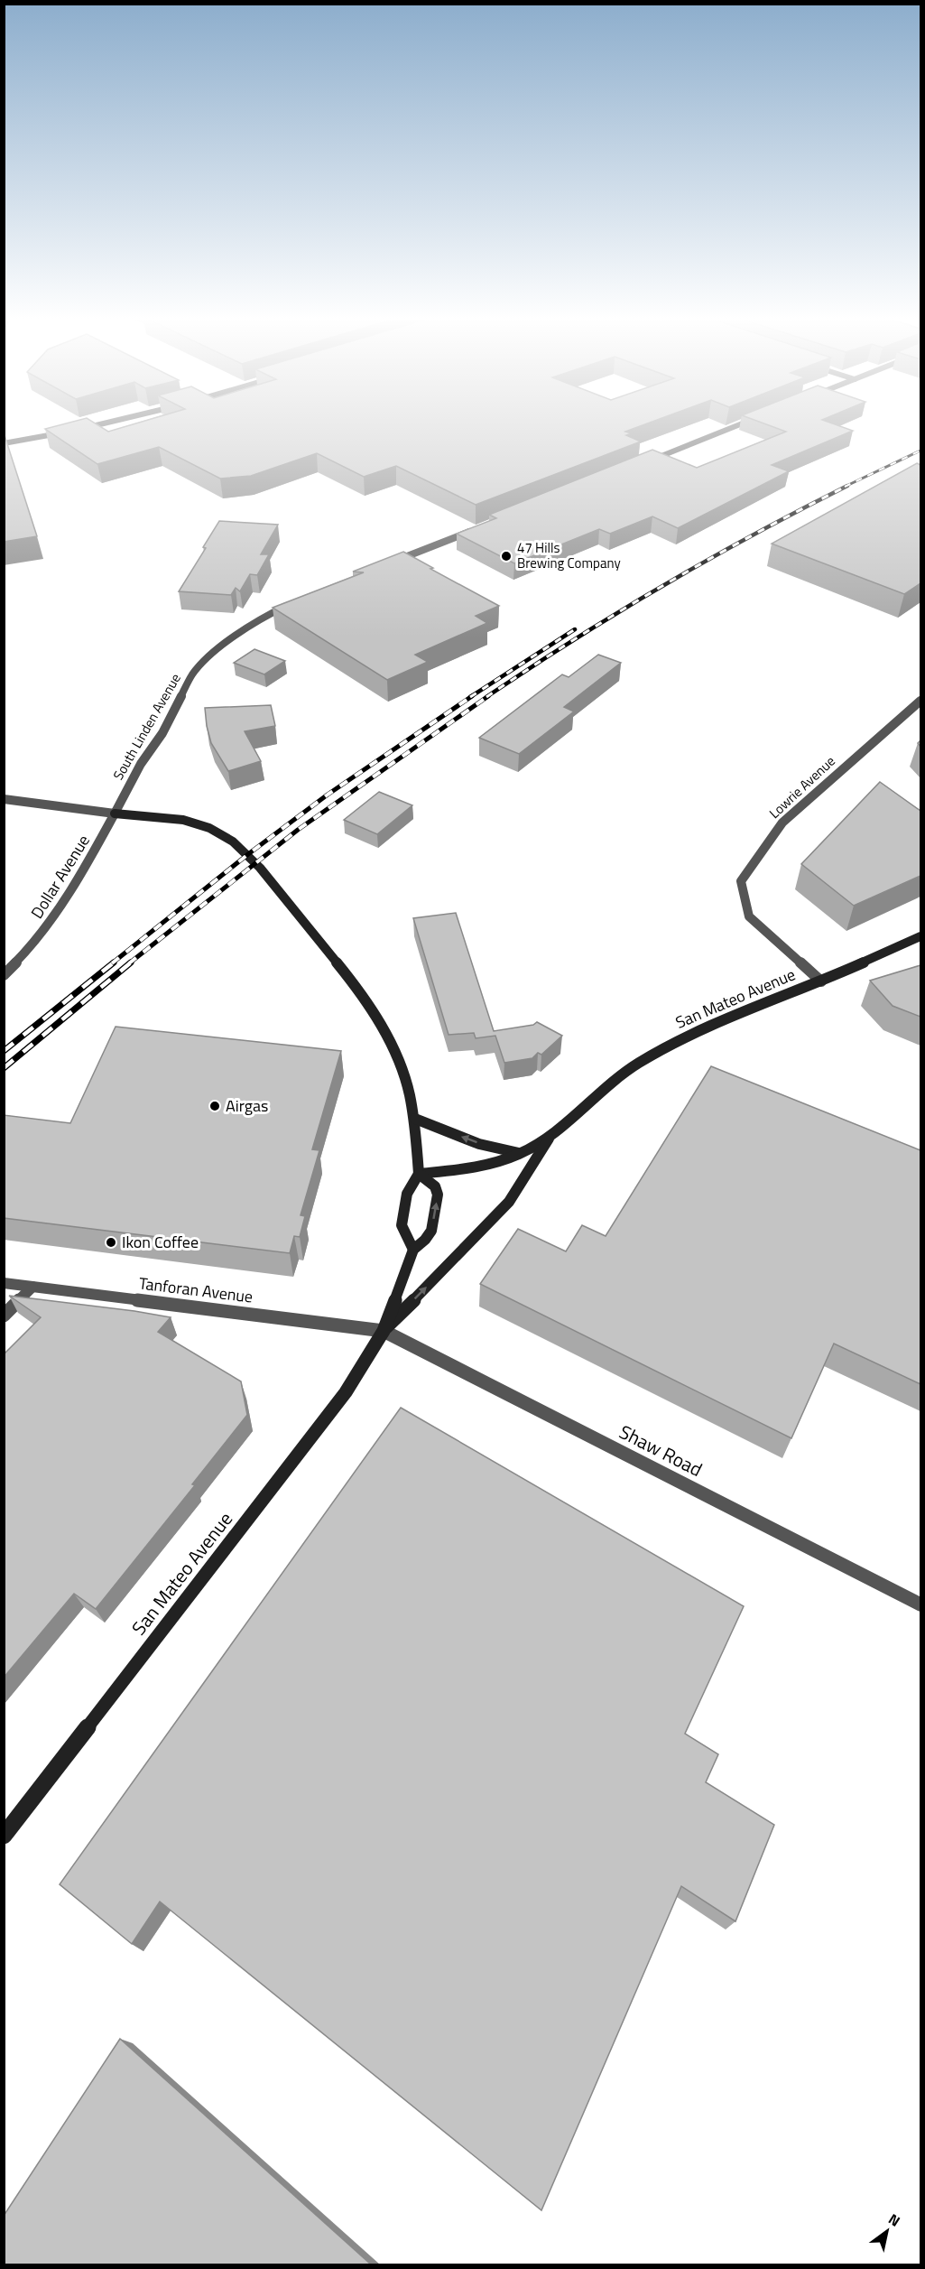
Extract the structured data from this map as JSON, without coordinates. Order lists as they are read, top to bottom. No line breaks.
{"streets":{"main road":["San Mateo Avenue"],"street":["South Linden Avenue","Lowrie Avenue","Dollar Avenue","Tanforan Avenue","Shaw Road"]},"crossings":[["South Linden Avenue","Dollar Avenue"],["Lowrie Avenue","San Mateo Avenue"],["San Mateo Avenue","Tanforan Avenue"],["San Mateo Avenue","Shaw Road"],["Tanforan Avenue","Shaw Road"]],"places":["47 Hills Brewing Company","Airgas","Ikon Coffee"],"north":"top right"}
